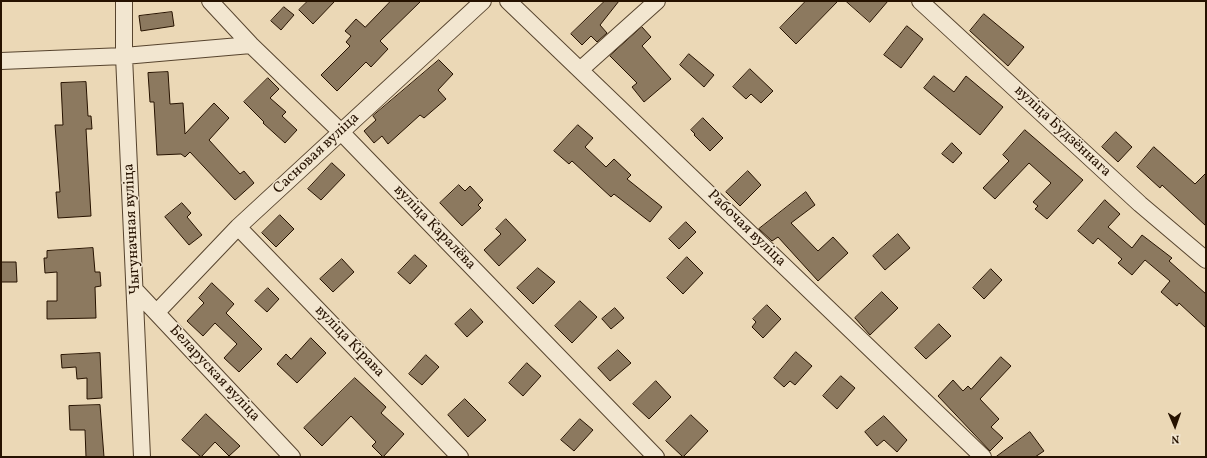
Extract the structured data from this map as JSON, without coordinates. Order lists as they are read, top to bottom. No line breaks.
{"streets":{"street":["вуліца Будзённага","Сасновая вуліца","вуліца Каралёва","Чыгуначная вуліца","Рабочая вуліца","вуліца Кірава","Беларуская вуліца"]},"crossings":[["Сасновая вуліца","вуліца Каралёва"],["Сасновая вуліца","вуліца Кірава"],["Сасновая вуліца","Беларуская вуліца"],["Чыгуначная вуліца","Беларуская вуліца"]],"north":"bottom"}
